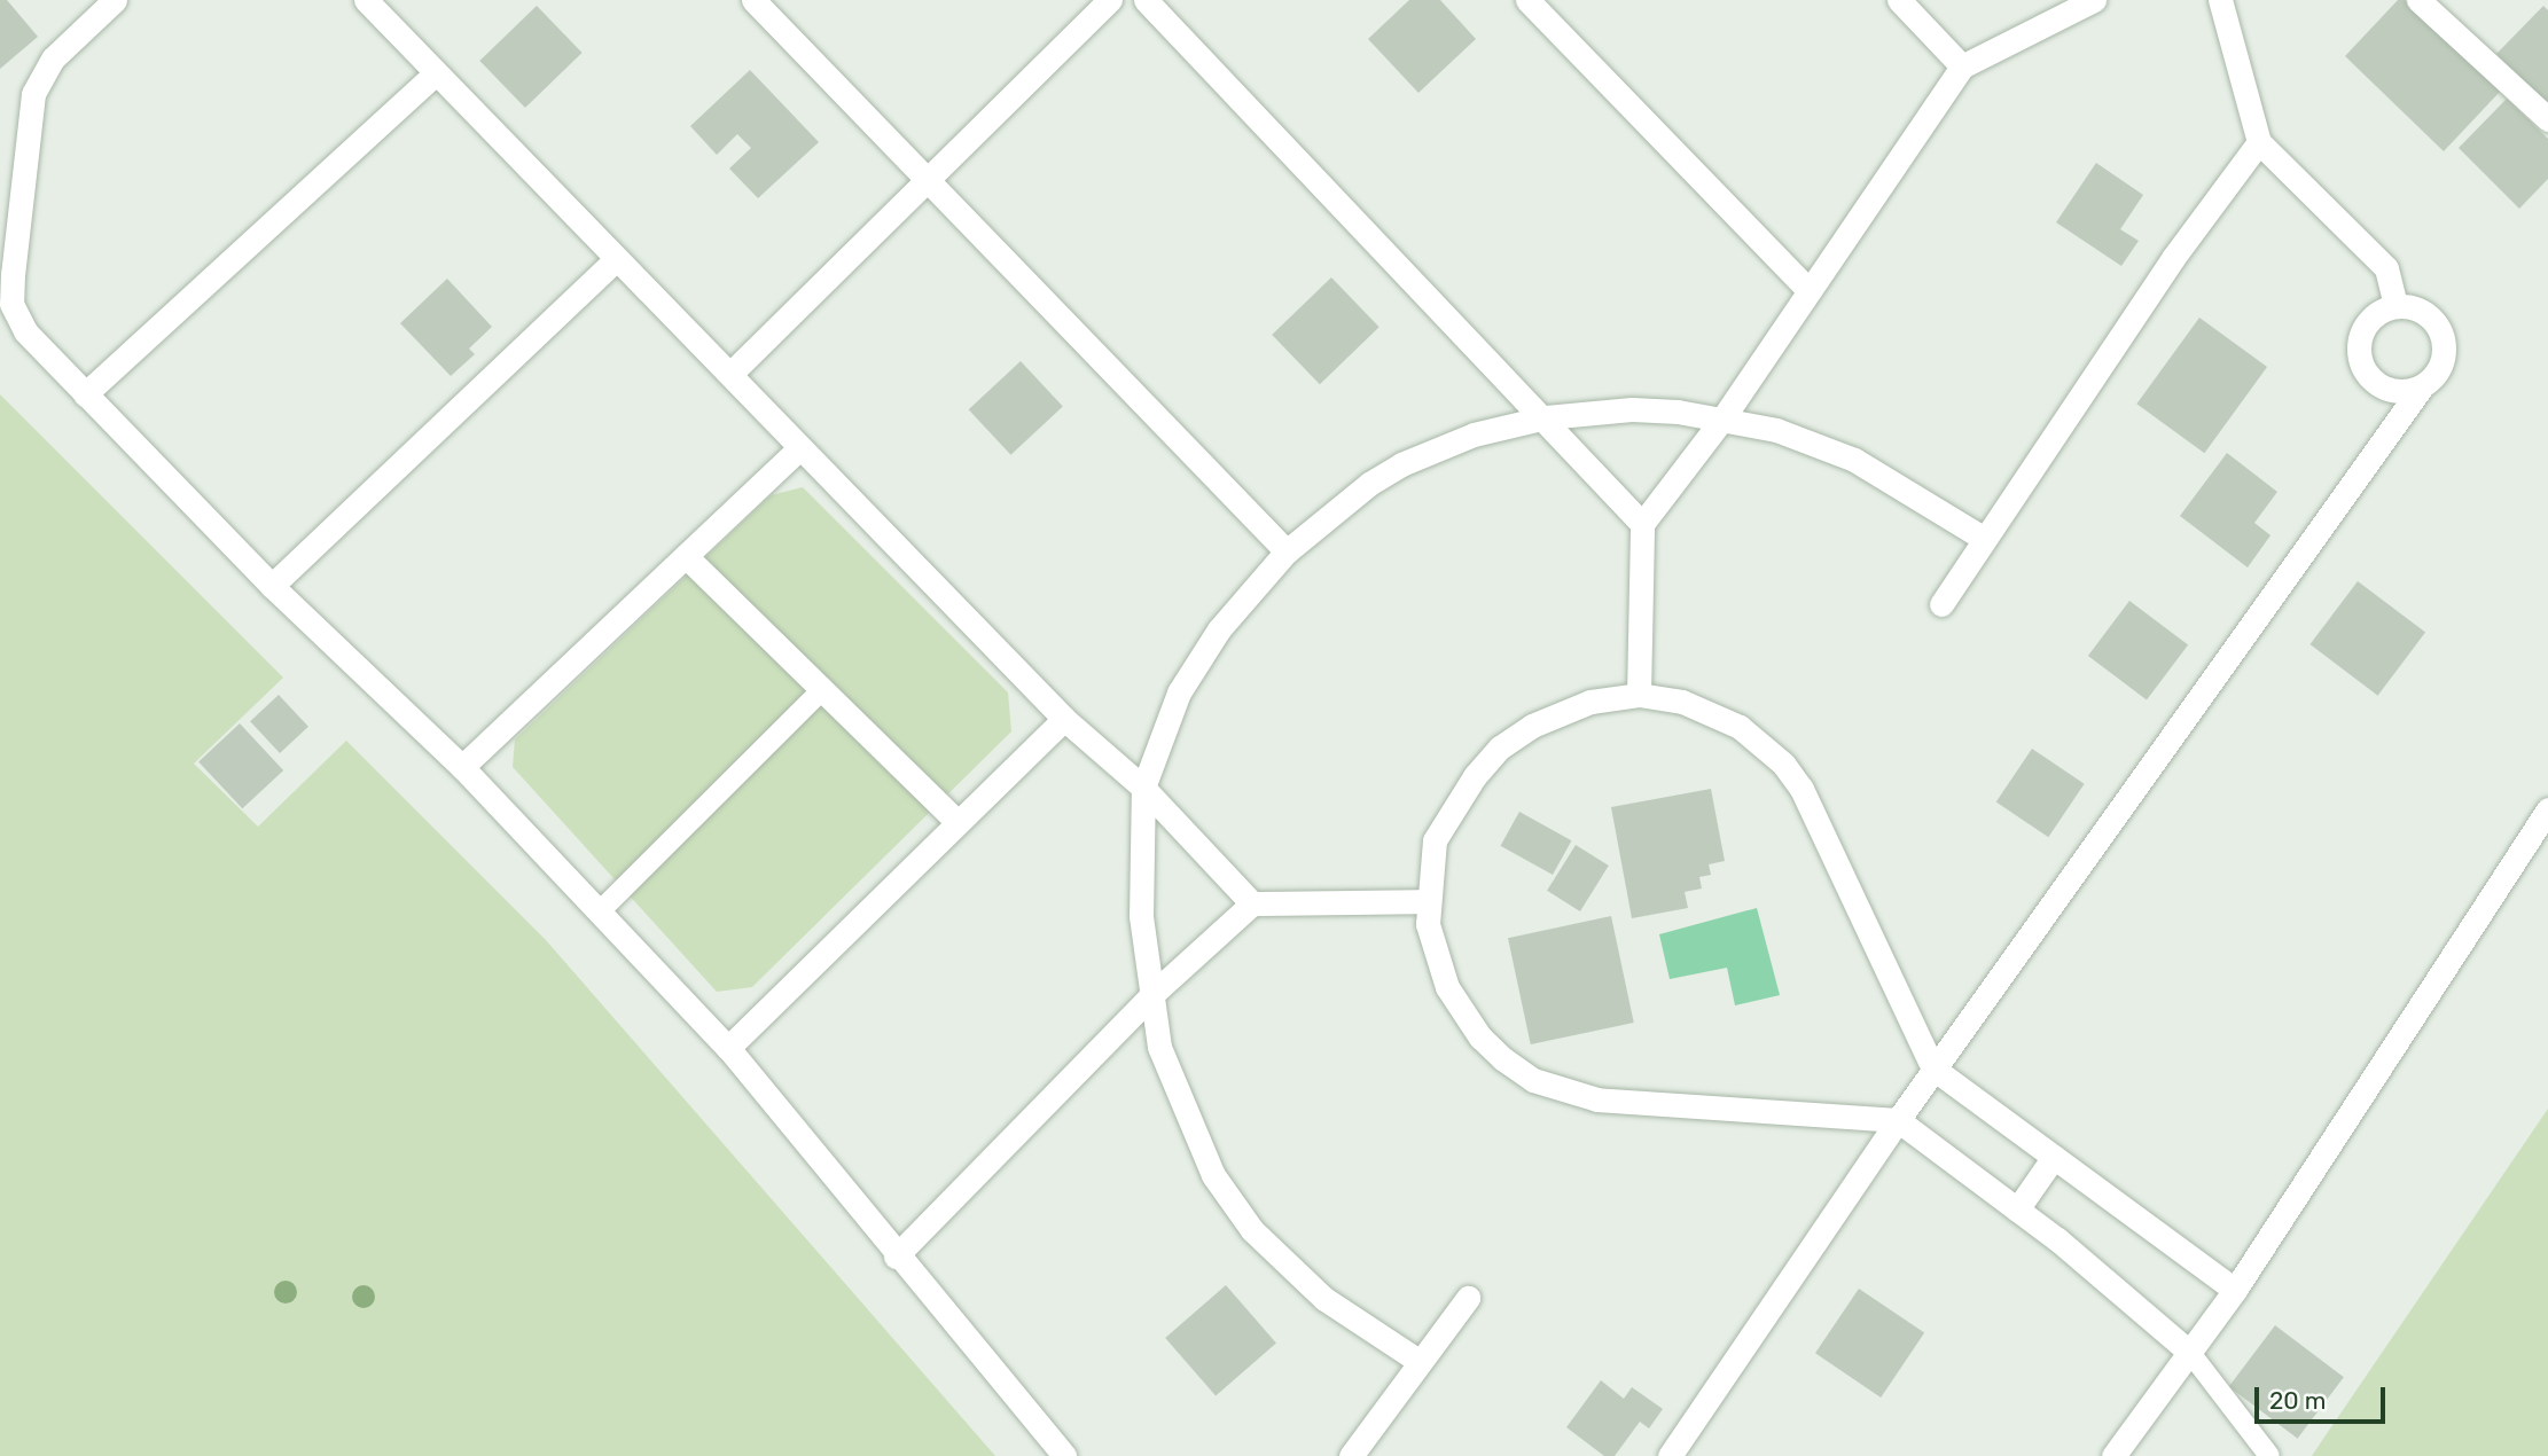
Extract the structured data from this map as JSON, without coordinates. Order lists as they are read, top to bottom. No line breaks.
{"scale_bar":"20 m"}
